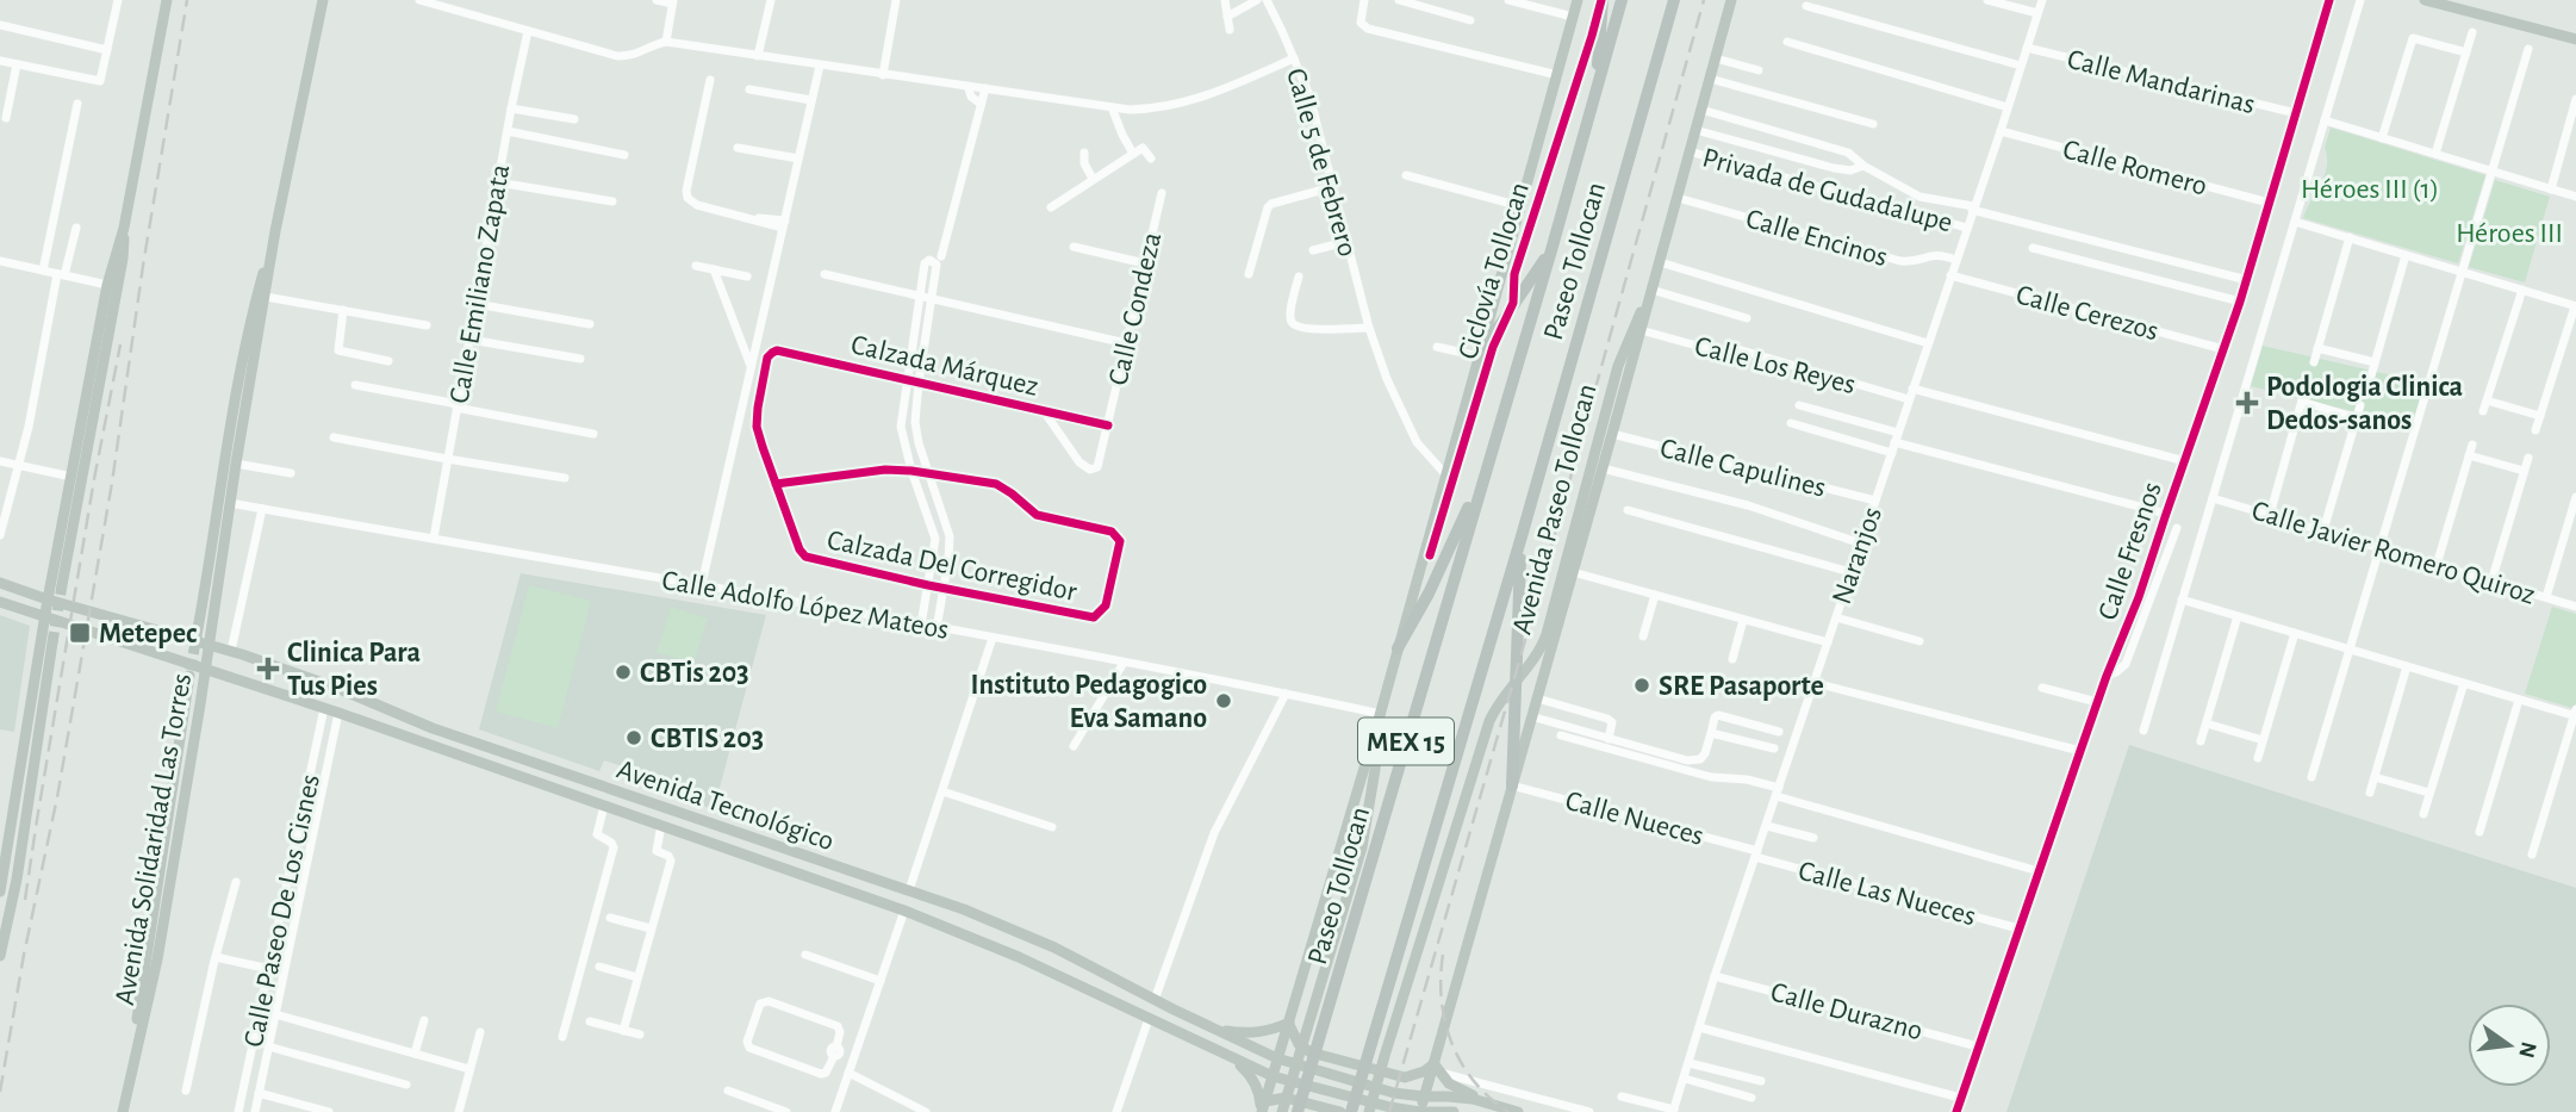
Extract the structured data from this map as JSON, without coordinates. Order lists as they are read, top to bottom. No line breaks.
{"streets":{"highway":["Paseo Tollocan","MEX 15"],"main road":["Avenida Paseo Tollocan","Avenida Tecnológico","Avenida Solidaridad Las Torres"],"street":["Calle Mandarinas","Calle 5 de Febrero","Calle Romero","Privada de Gudadalupe","Calle Encinos","Calle Emiliano Zapata","Calle Condeza","Calle Cerezos","Calzada Márquez","Calle Los Reyes","Calle Capulines","Calle Fresnos","Calle Javier Romero Quiroz","Naranjos","Calzada Del Corregidor","Calle Adolfo López Mateos","Calle Nueces","Calle Las Nueces","Calle Paseo De Los Cisnes","Calle Durazno"],"cycle path":["Ciclovía Tollocan"]},"crossings":[["Calle Mandarinas","Calle Fresnos"],["Calle Mandarinas","Naranjos"],["Calle Romero","Calle Fresnos"],["Calle Romero","Naranjos"],["Privada de Gudadalupe","Avenida Paseo Tollocan"],["Privada de Gudadalupe","Naranjos"],["Calle Encinos","Avenida Paseo Tollocan"],["Calle Encinos","Naranjos"],["Calle Emiliano Zapata","Calle Adolfo López Mateos"],["Calle Condeza","Calzada Márquez"],["Calle Cerezos","Calle Fresnos"],["Calle Cerezos","Naranjos"],["Calzada Márquez","Calzada Del Corregidor"],["Calle Los Reyes","Avenida Paseo Tollocan"],["Calle Los Reyes","Naranjos"],["Calle Capulines","Avenida Paseo Tollocan"],["Calle Capulines","Naranjos"],["Avenida Paseo Tollocan","Avenida Tecnológico"],["Avenida Paseo Tollocan","Calle Nueces"],["Calle Fresnos","Calle Las Nueces"],["Calle Fresnos","Calle Durazno"],["Naranjos","Calle Nueces"],["Naranjos","Calle Las Nueces"],["Naranjos","Calle Durazno"],["Calle Adolfo López Mateos","Avenida Solidaridad Las Torres"],["Avenida Tecnológico","Avenida Solidaridad Las Torres"],["Avenida Tecnológico","Calle Paseo De Los Cisnes"],["Calle Nueces","Calle Las Nueces"]],"parks":["Héroes III (1)","Héroes III"],"places":{"health":["Podologia Clinica Dedos-sanos","Clinica Para Tus Pies"],"transit":["Metepec"],"other":["CBTis 203","SRE Pasaporte","Instituto Pedagogico Eva Samano","CBTIS 203"]},"north":"right"}
